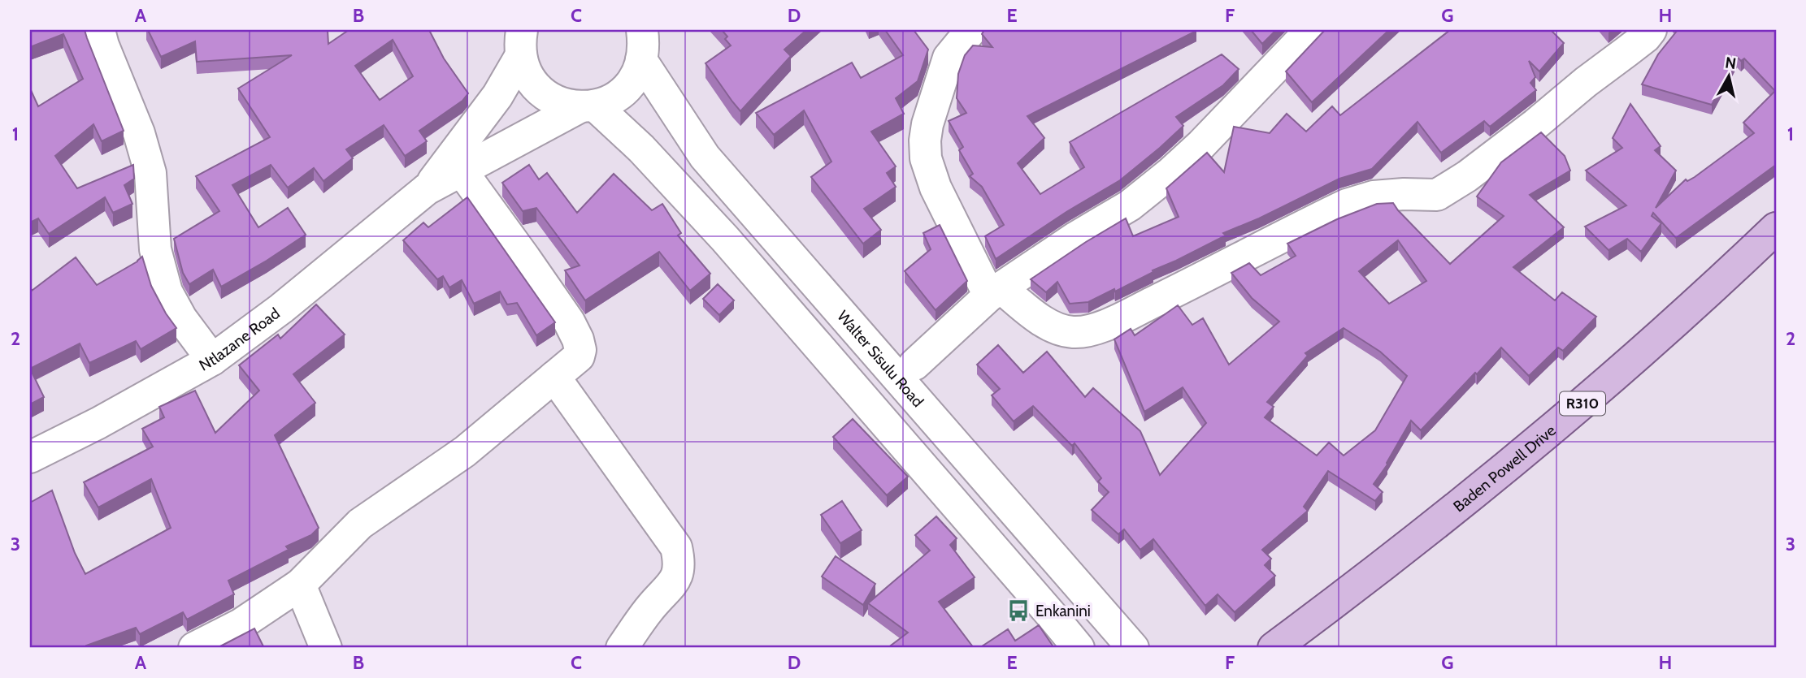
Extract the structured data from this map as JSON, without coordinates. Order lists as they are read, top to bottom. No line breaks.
{"streets":{"main road":["R310","Baden Powell Drive"],"street":["Ntlazane Road","Walter Sisulu Road"]},"crossings":[["Ntlazane Road","Walter Sisulu Road"]],"places":{"bus stop":["Enkanini"]},"north":"top","grid":{"columns":["A","B","C","D","E","F","G","H"],"rows":["1","2","3"]}}
